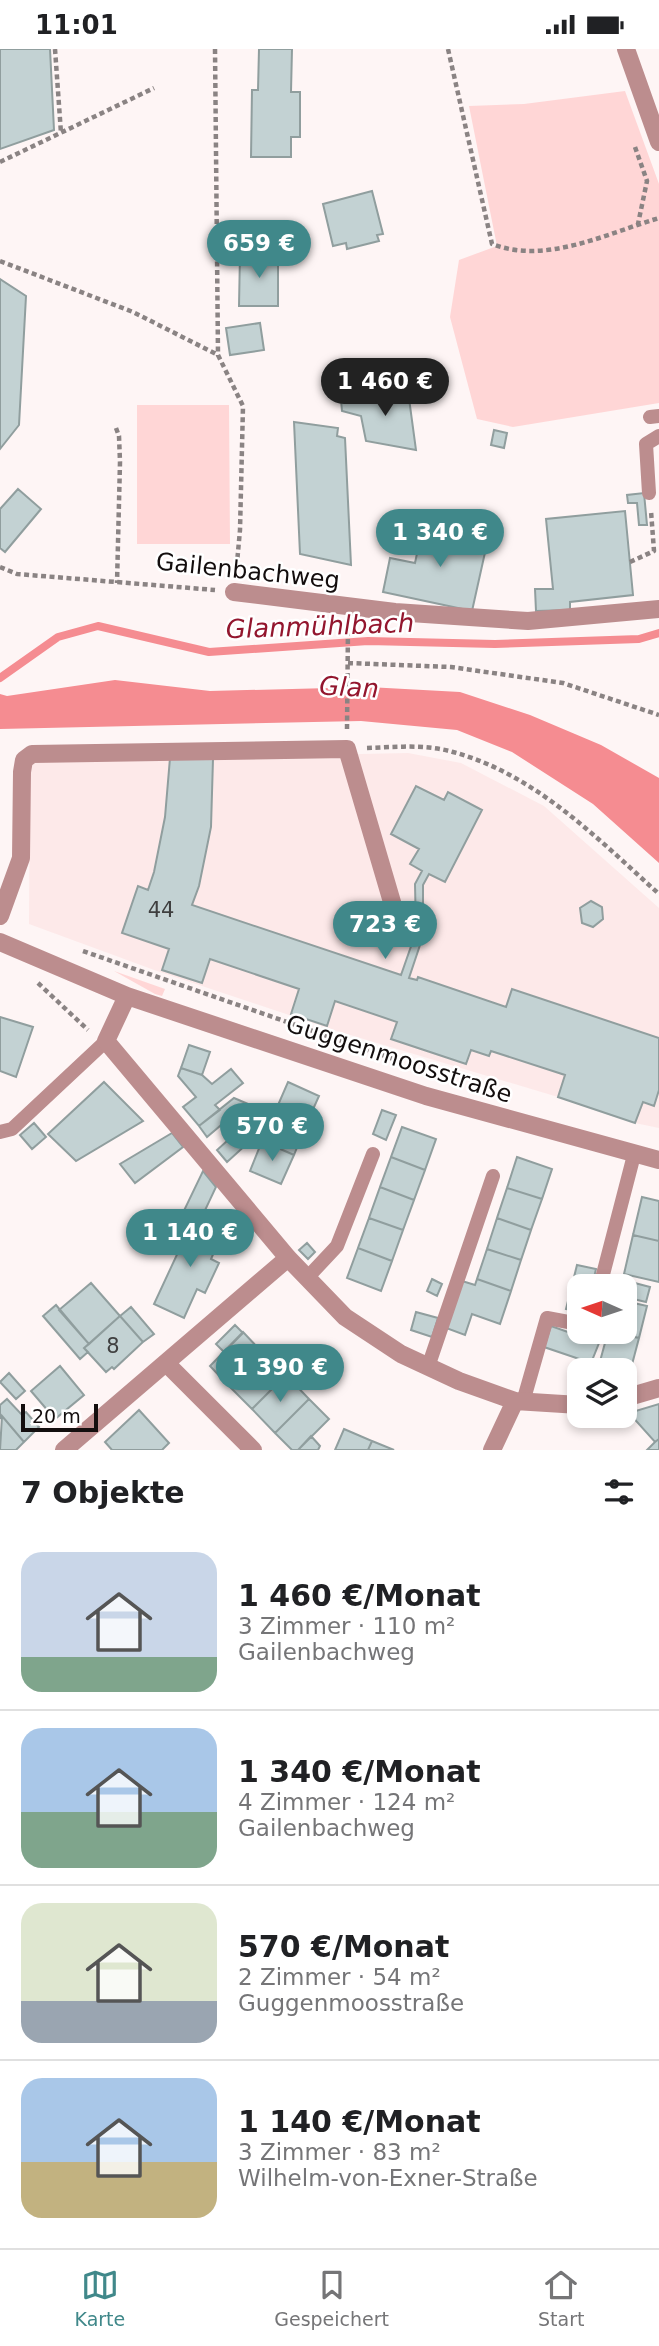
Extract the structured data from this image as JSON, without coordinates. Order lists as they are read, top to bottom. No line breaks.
{"streets":{"street":["Gailenbachweg","Guggenmoosstraße"]},"water":["Glanmühlbach","Glan"],"house_numbers":["44","8"],"scale_bar":"20 m","north":"left","page":{"status":"11:01","price":["659 €","1 460 €","1 340 €","723 €","570 €","1 140 €","1 390 €"],"scale":"20 m","heading":"7 Objekte","list":[{"name":"1 460 €/Monat","note":"3 Zimmer · 110 m² · Gailenbachweg"},{"name":"1 340 €/Monat","note":"4 Zimmer · 124 m² · Gailenbachweg"},{"name":"570 €/Monat","note":"2 Zimmer · 54 m² · Guggenmoosstraße"},{"name":"1 140 €/Monat","note":"3 Zimmer · 83 m² · Wilhelm-von-Exner-Straße"}],"tabs":["Karte","Gespeichert","Start"]}}
